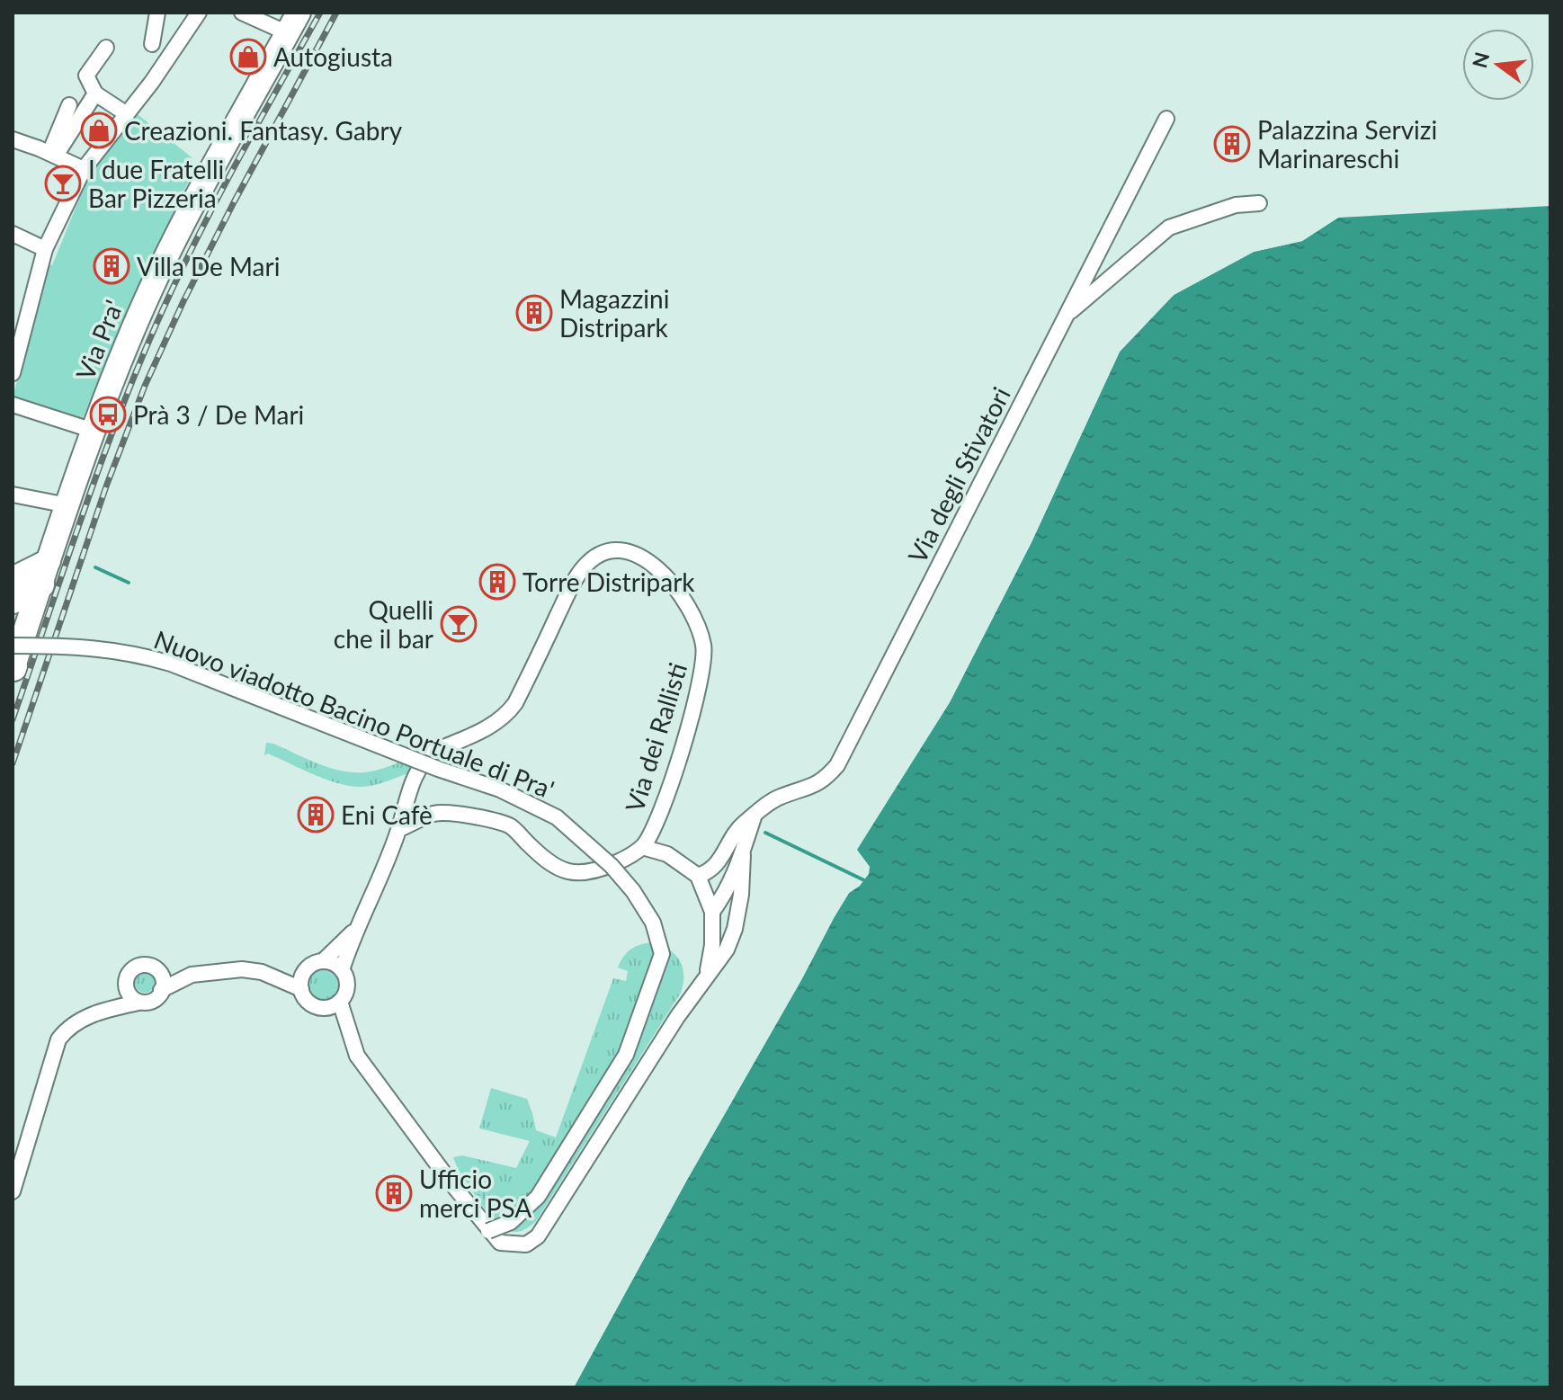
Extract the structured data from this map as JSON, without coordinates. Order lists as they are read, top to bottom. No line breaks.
{"streets":{"main road":["Via Pra'"],"street":["Via degli Stivatori","Nuovo viadotto Bacino Portuale di Pra'","Via dei Rallisti"]},"places":{"shop":["Autogiusta","Creazioni. Fantasy. Gabry"],"building":["Palazzina Servizi Marinareschi","Villa De Mari","Magazzini Distripark","Torre Distripark","Eni Cafè","Ufficio merci PSA"],"bar":["I due Fratelli Bar Pizzeria","Quelli che il bar"],"bus stop":["Prà 3 / De Mari"]},"north":"left"}
